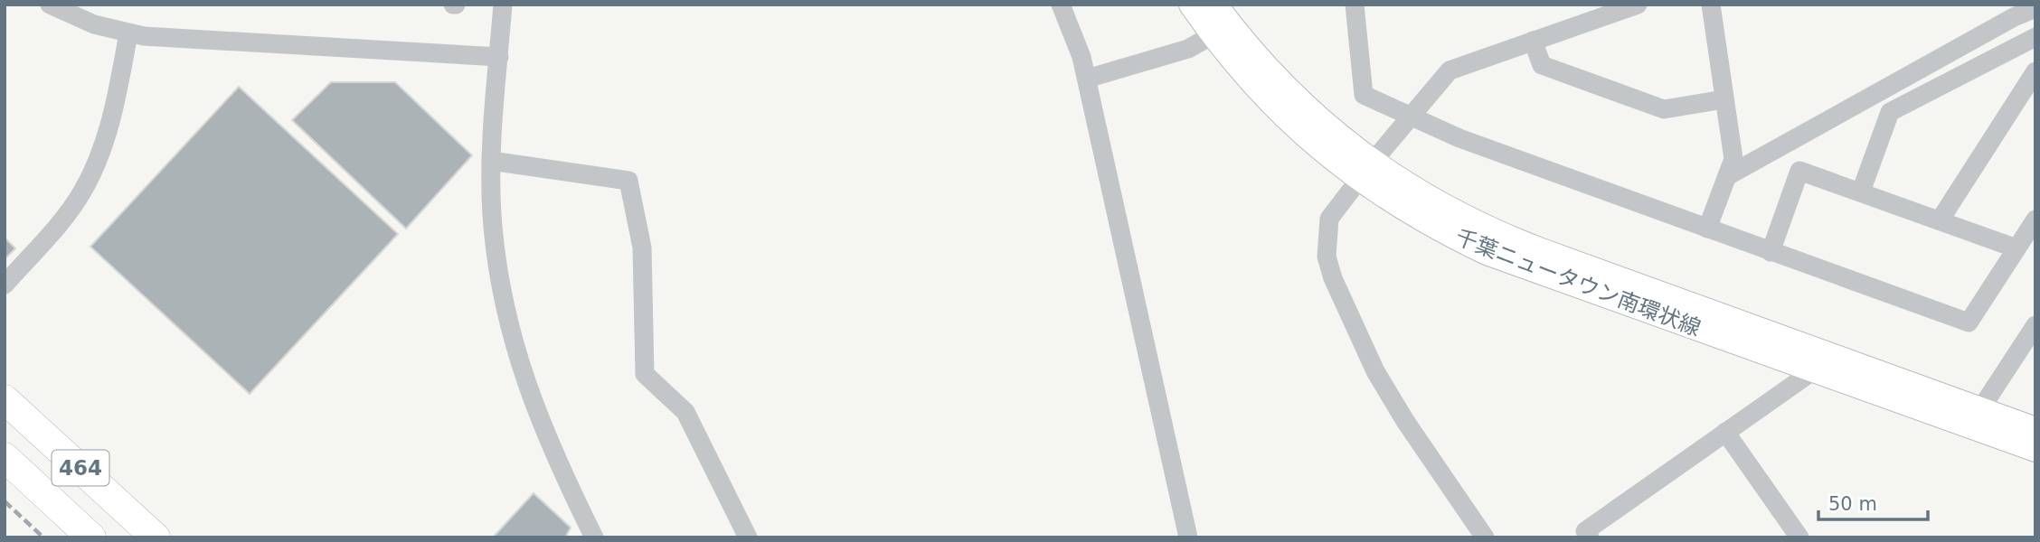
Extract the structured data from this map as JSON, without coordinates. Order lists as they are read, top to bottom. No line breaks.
{"streets":{"highway":["464"],"main road":["千葉ニュータウン南環状線"]},"scale_bar":"50 m"}
